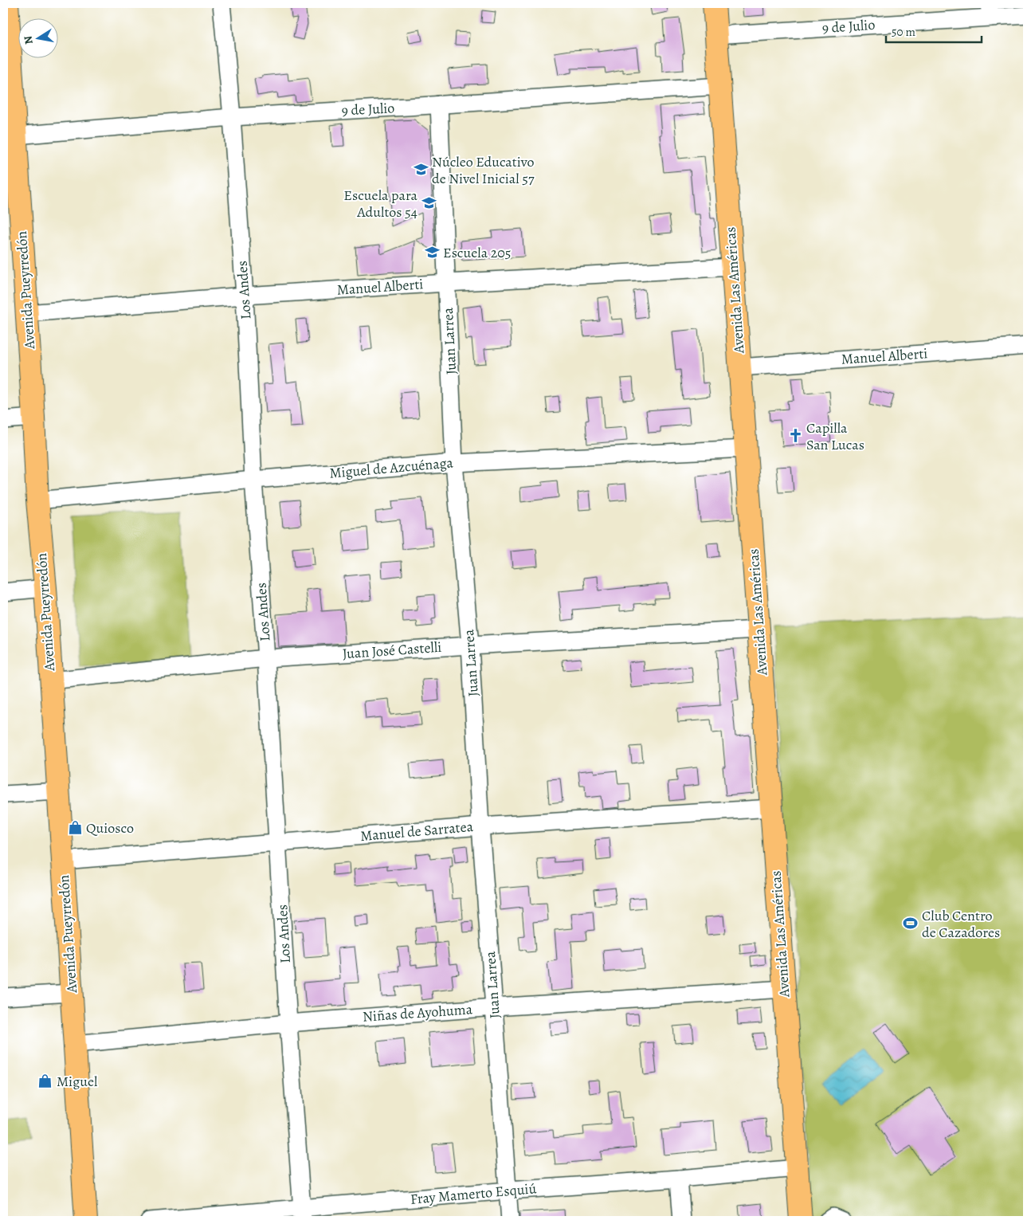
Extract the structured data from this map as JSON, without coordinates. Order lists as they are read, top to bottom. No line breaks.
{"streets":{"main road":["Avenida Pueyrredón","Avenida Las Américas"],"street":["9 de Julio","Manuel Alberti","Los Andes","Juan Larrea","Miguel de Azcuénaga","Juan José Castelli","Manuel de Sarratea","Niñas de Ayohuma","Fray Mamerto Esquiú"]},"crossings":[["9 de Julio","Avenida Pueyrredón"],["9 de Julio","Los Andes"],["9 de Julio","Avenida Las Américas"],["9 de Julio","Juan Larrea"],["Manuel Alberti","Avenida Pueyrredón"],["Manuel Alberti","Los Andes"],["Manuel Alberti","Avenida Las Américas"],["Manuel Alberti","Juan Larrea"],["Avenida Pueyrredón","Miguel de Azcuénaga"],["Avenida Pueyrredón","Juan José Castelli"],["Avenida Pueyrredón","Manuel de Sarratea"],["Avenida Pueyrredón","Niñas de Ayohuma"],["Los Andes","Miguel de Azcuénaga"],["Los Andes","Juan José Castelli"],["Los Andes","Manuel de Sarratea"],["Los Andes","Niñas de Ayohuma"],["Los Andes","Fray Mamerto Esquiú"],["Avenida Las Américas","Miguel de Azcuénaga"],["Avenida Las Américas","Juan José Castelli"],["Avenida Las Américas","Manuel de Sarratea"],["Avenida Las Américas","Niñas de Ayohuma"],["Avenida Las Américas","Fray Mamerto Esquiú"],["Juan Larrea","Miguel de Azcuénaga"],["Juan Larrea","Juan José Castelli"],["Juan Larrea","Manuel de Sarratea"],["Juan Larrea","Niñas de Ayohuma"],["Juan Larrea","Fray Mamerto Esquiú"]],"places":{"school or university":["Núcleo Educativo de Nivel Inicial 57","Escuela para Adultos 54","Escuela 205"],"church":["Capilla San Lucas"],"shop":["Quiosco","Miguel"],"sports":["Club Centro de Cazadores"]},"scale_bar":"50 m","north":"left"}
